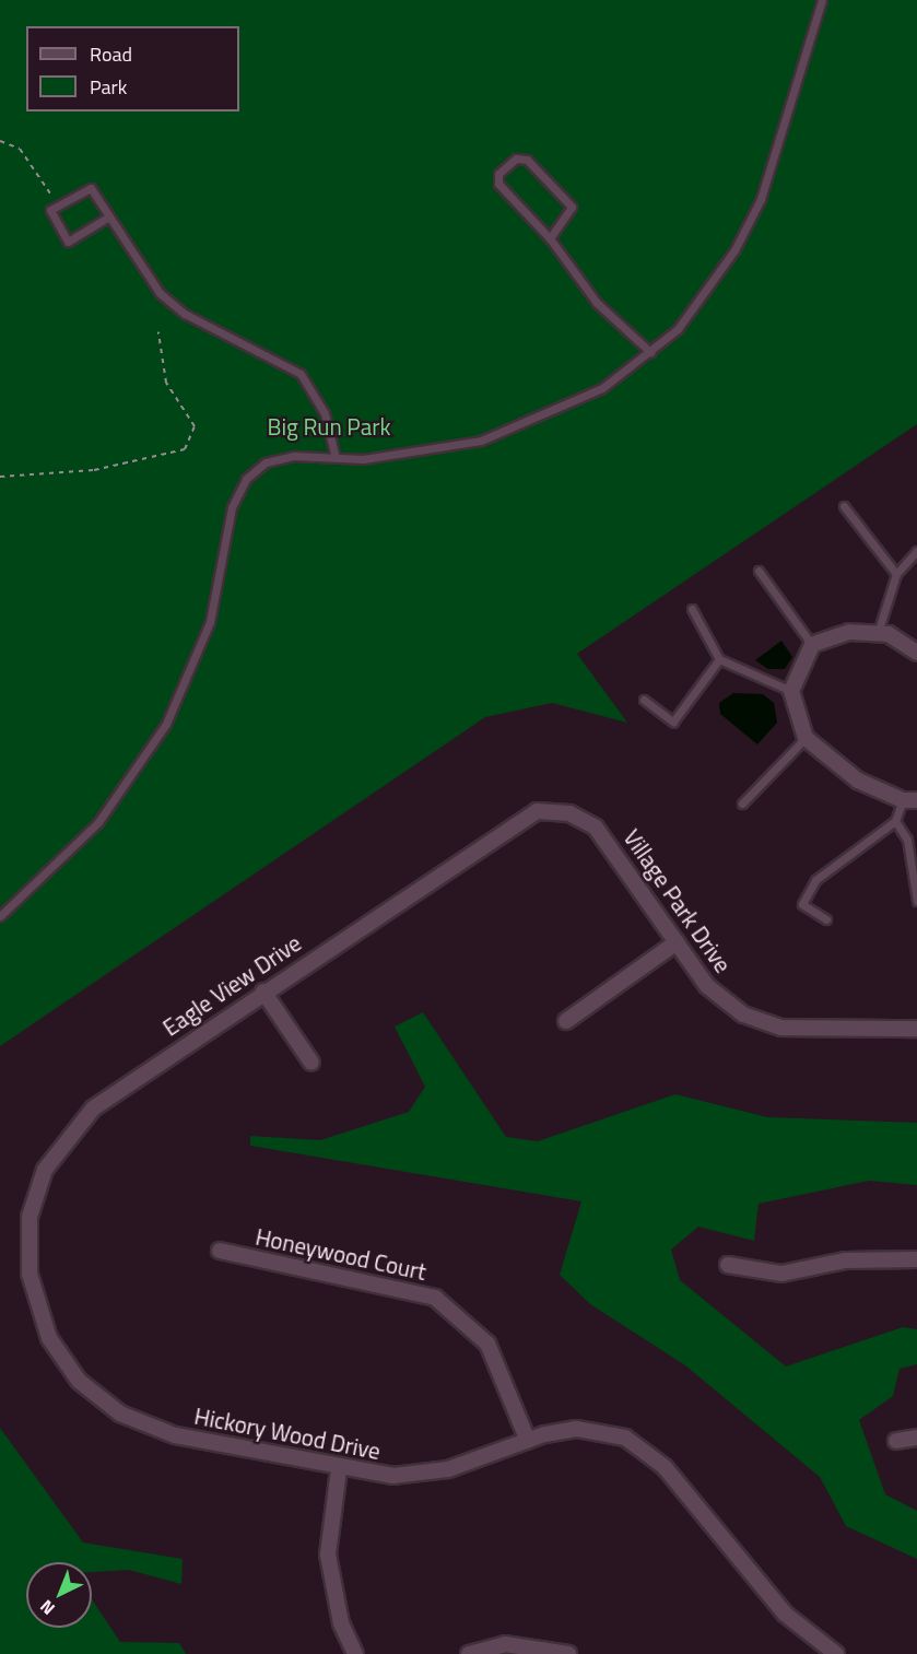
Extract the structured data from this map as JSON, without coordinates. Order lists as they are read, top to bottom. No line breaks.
{"streets":{"street":["Village Park Drive","Eagle View Drive","Honeywood Court","Hickory Wood Drive"]},"crossings":[["Village Park Drive","Eagle View Drive"],["Eagle View Drive","Hickory Wood Drive"],["Honeywood Court","Hickory Wood Drive"]],"parks":["Big Run Park"],"legend":["Road","Park"],"north":"bottom left"}
